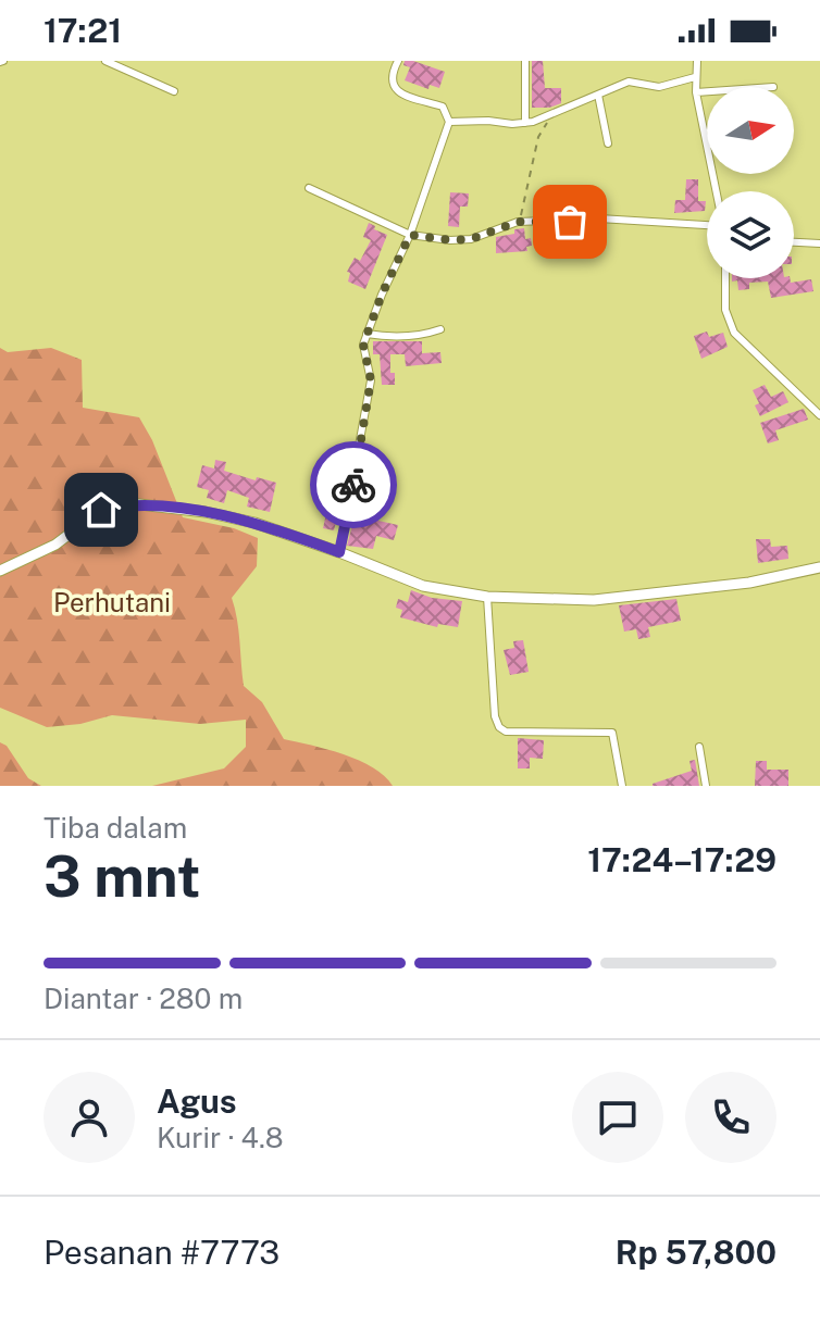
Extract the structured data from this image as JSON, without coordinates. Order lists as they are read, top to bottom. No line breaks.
{"parks":["Perhutani"],"north":"right","page":{"status":"17:21","heading":["3 mnt","Tiba dalam","17:24–17:29"],"panel":["Agus","Kurir · 4.8","Pesanan #7773","Rp 57,800"],"bar":"Diantar · 280 m"}}
